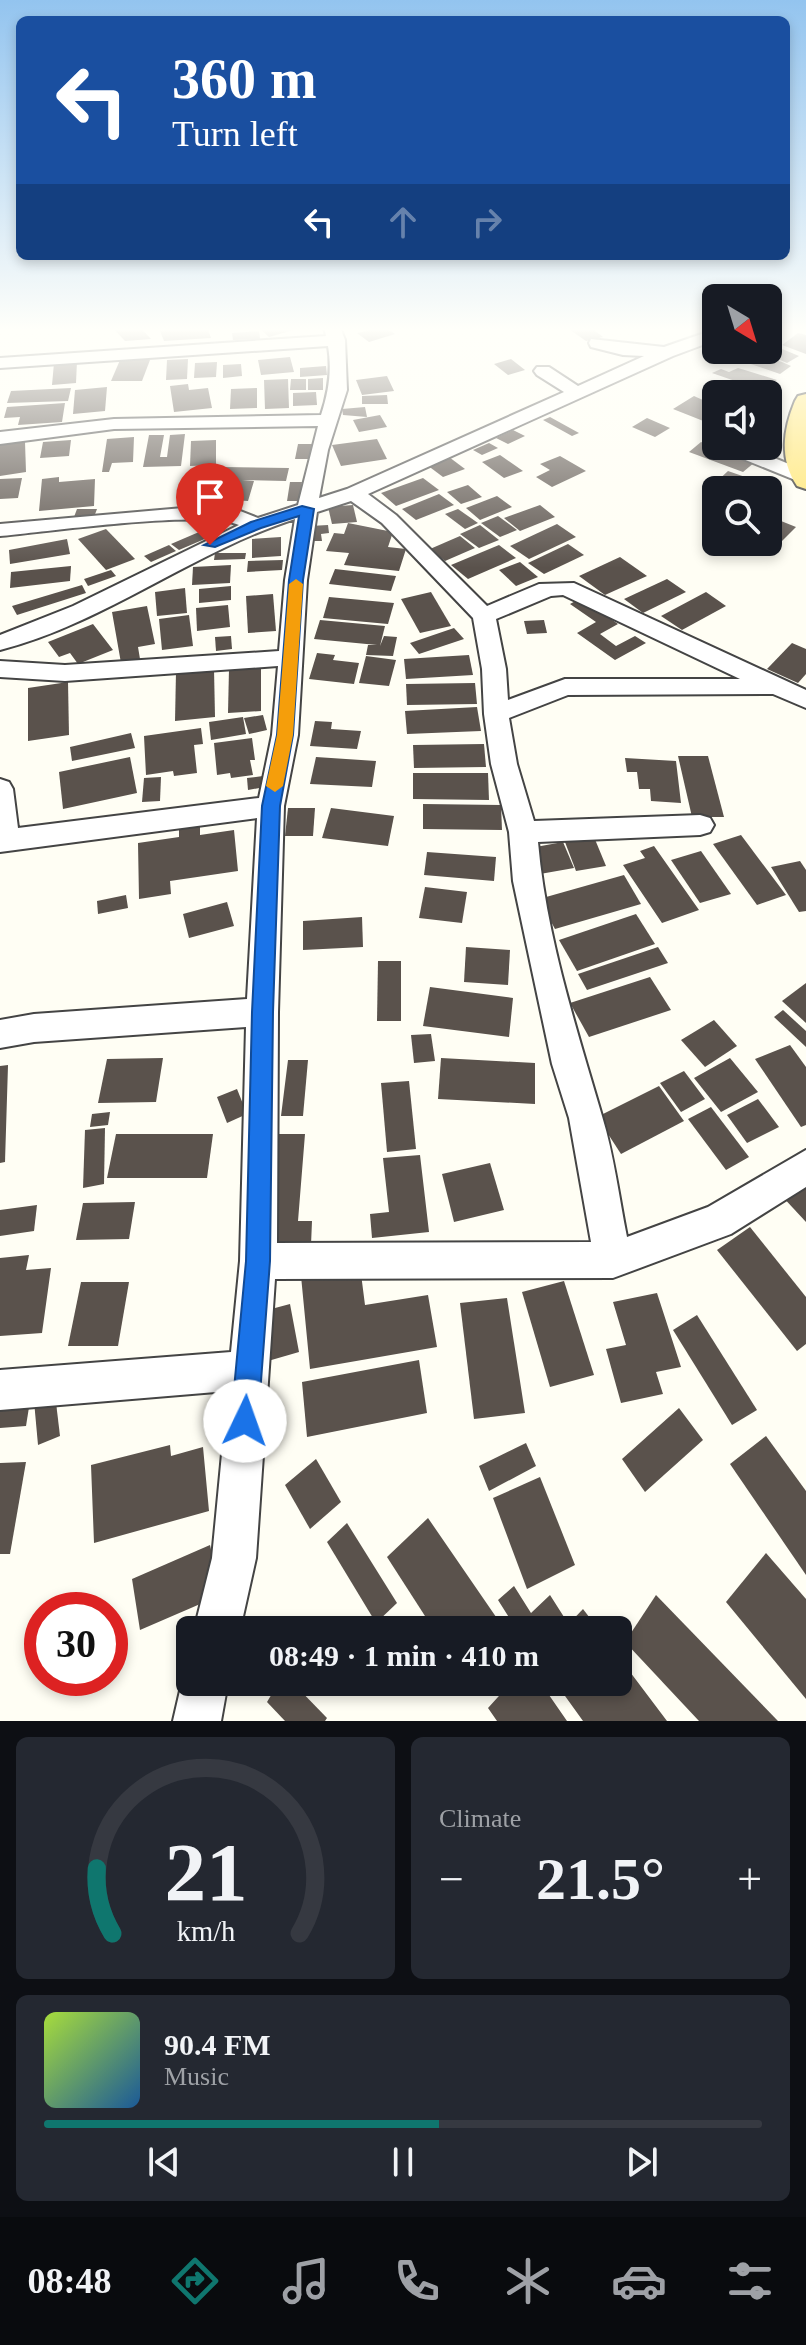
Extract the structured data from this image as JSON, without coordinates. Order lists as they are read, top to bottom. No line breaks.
{"north":"bottom right","page":{"turn":["360 m","Turn left"],"limit":"30","trip":"08:49 · 1 min · 410 m","tile":"Climate","heat":["−","21.5°","+"],"song":["90.4 FM","Music"],"tabs":"08:48","gauge":["21","km/h"]}}
